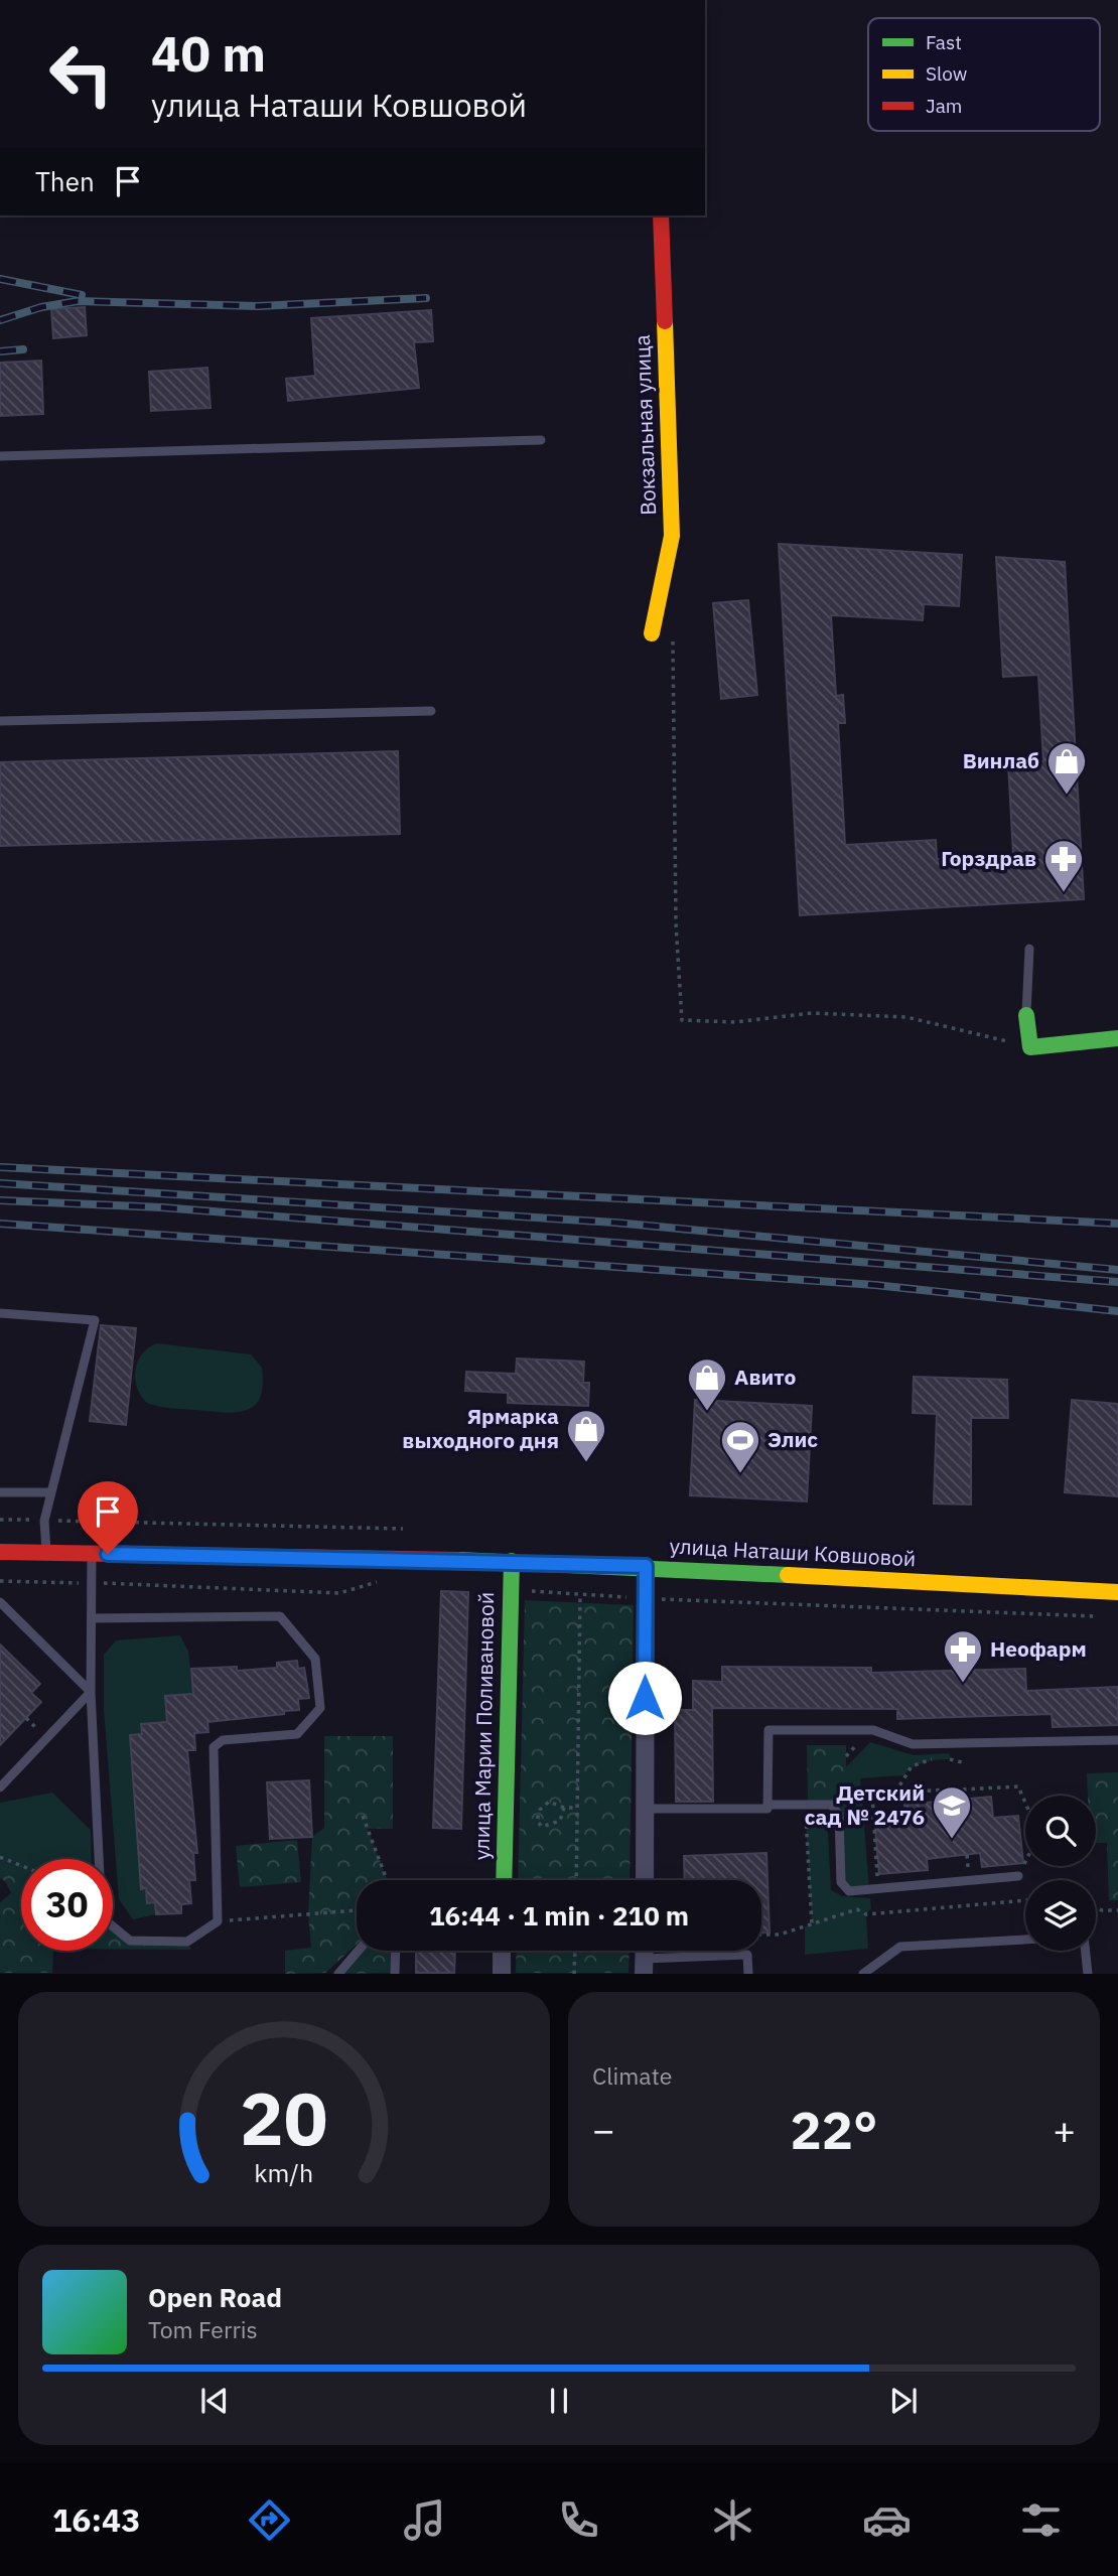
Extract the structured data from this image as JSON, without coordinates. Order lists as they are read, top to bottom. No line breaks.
{"streets":{"street":["Вокзальная улица","улица Наташи Ковшовой","улица Марии Поливановой"]},"crossings":[["улица Наташи Ковшовой","улица Марии Поливановой"]],"places":{"shop":["Винлаб","Авито","Ярмарка выходного дня"],"pharmacy":["Горздрав","Неофарм"],"sports":["Элис"],"school or university":["Детский сад № 2476"]},"legend":["Fast","Slow","Jam"],"page":{"turn":["40 m","улица Наташи Ковшовой"],"then":"Then","limit":"30","trip":"16:44 · 1 min · 210 m","tile":"Climate","heat":["−","22°","+"],"song":["Open Road","Tom Ferris"],"tabs":"16:43","gauge":["20","km/h"]}}
